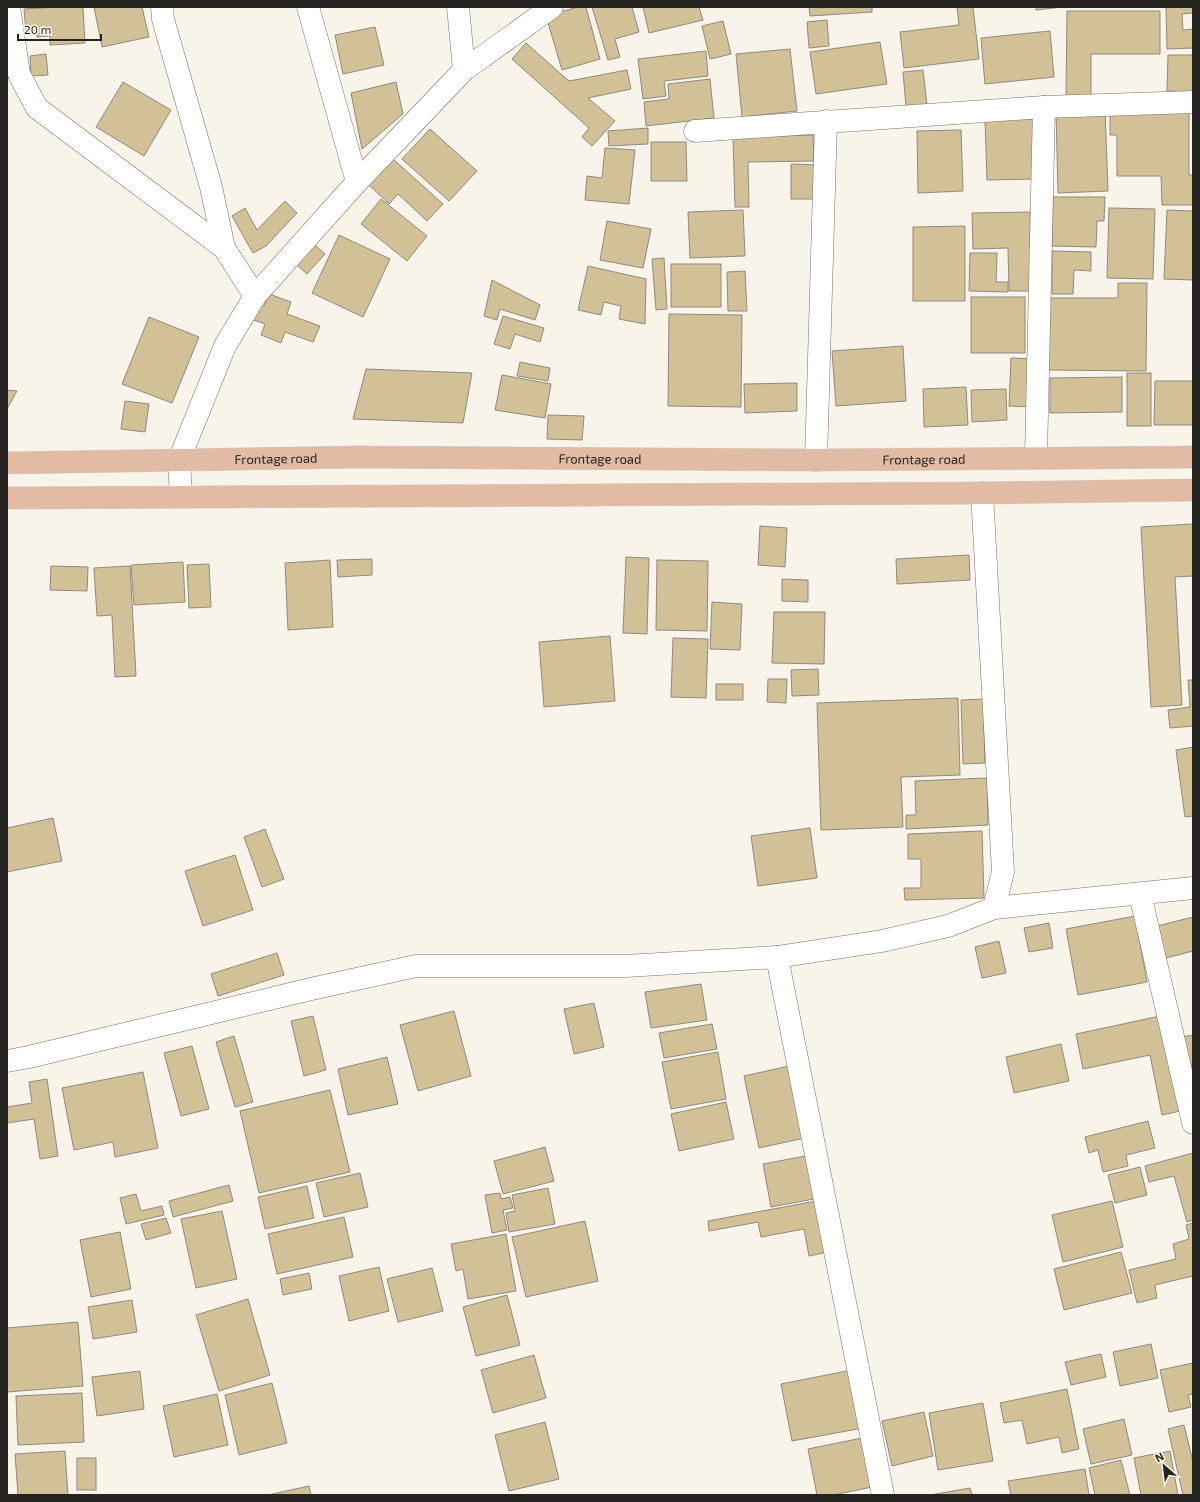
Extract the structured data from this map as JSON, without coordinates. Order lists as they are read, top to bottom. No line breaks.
{"streets":{"main road":["Frontage road"]},"scale_bar":"20 m","north":"top left"}
